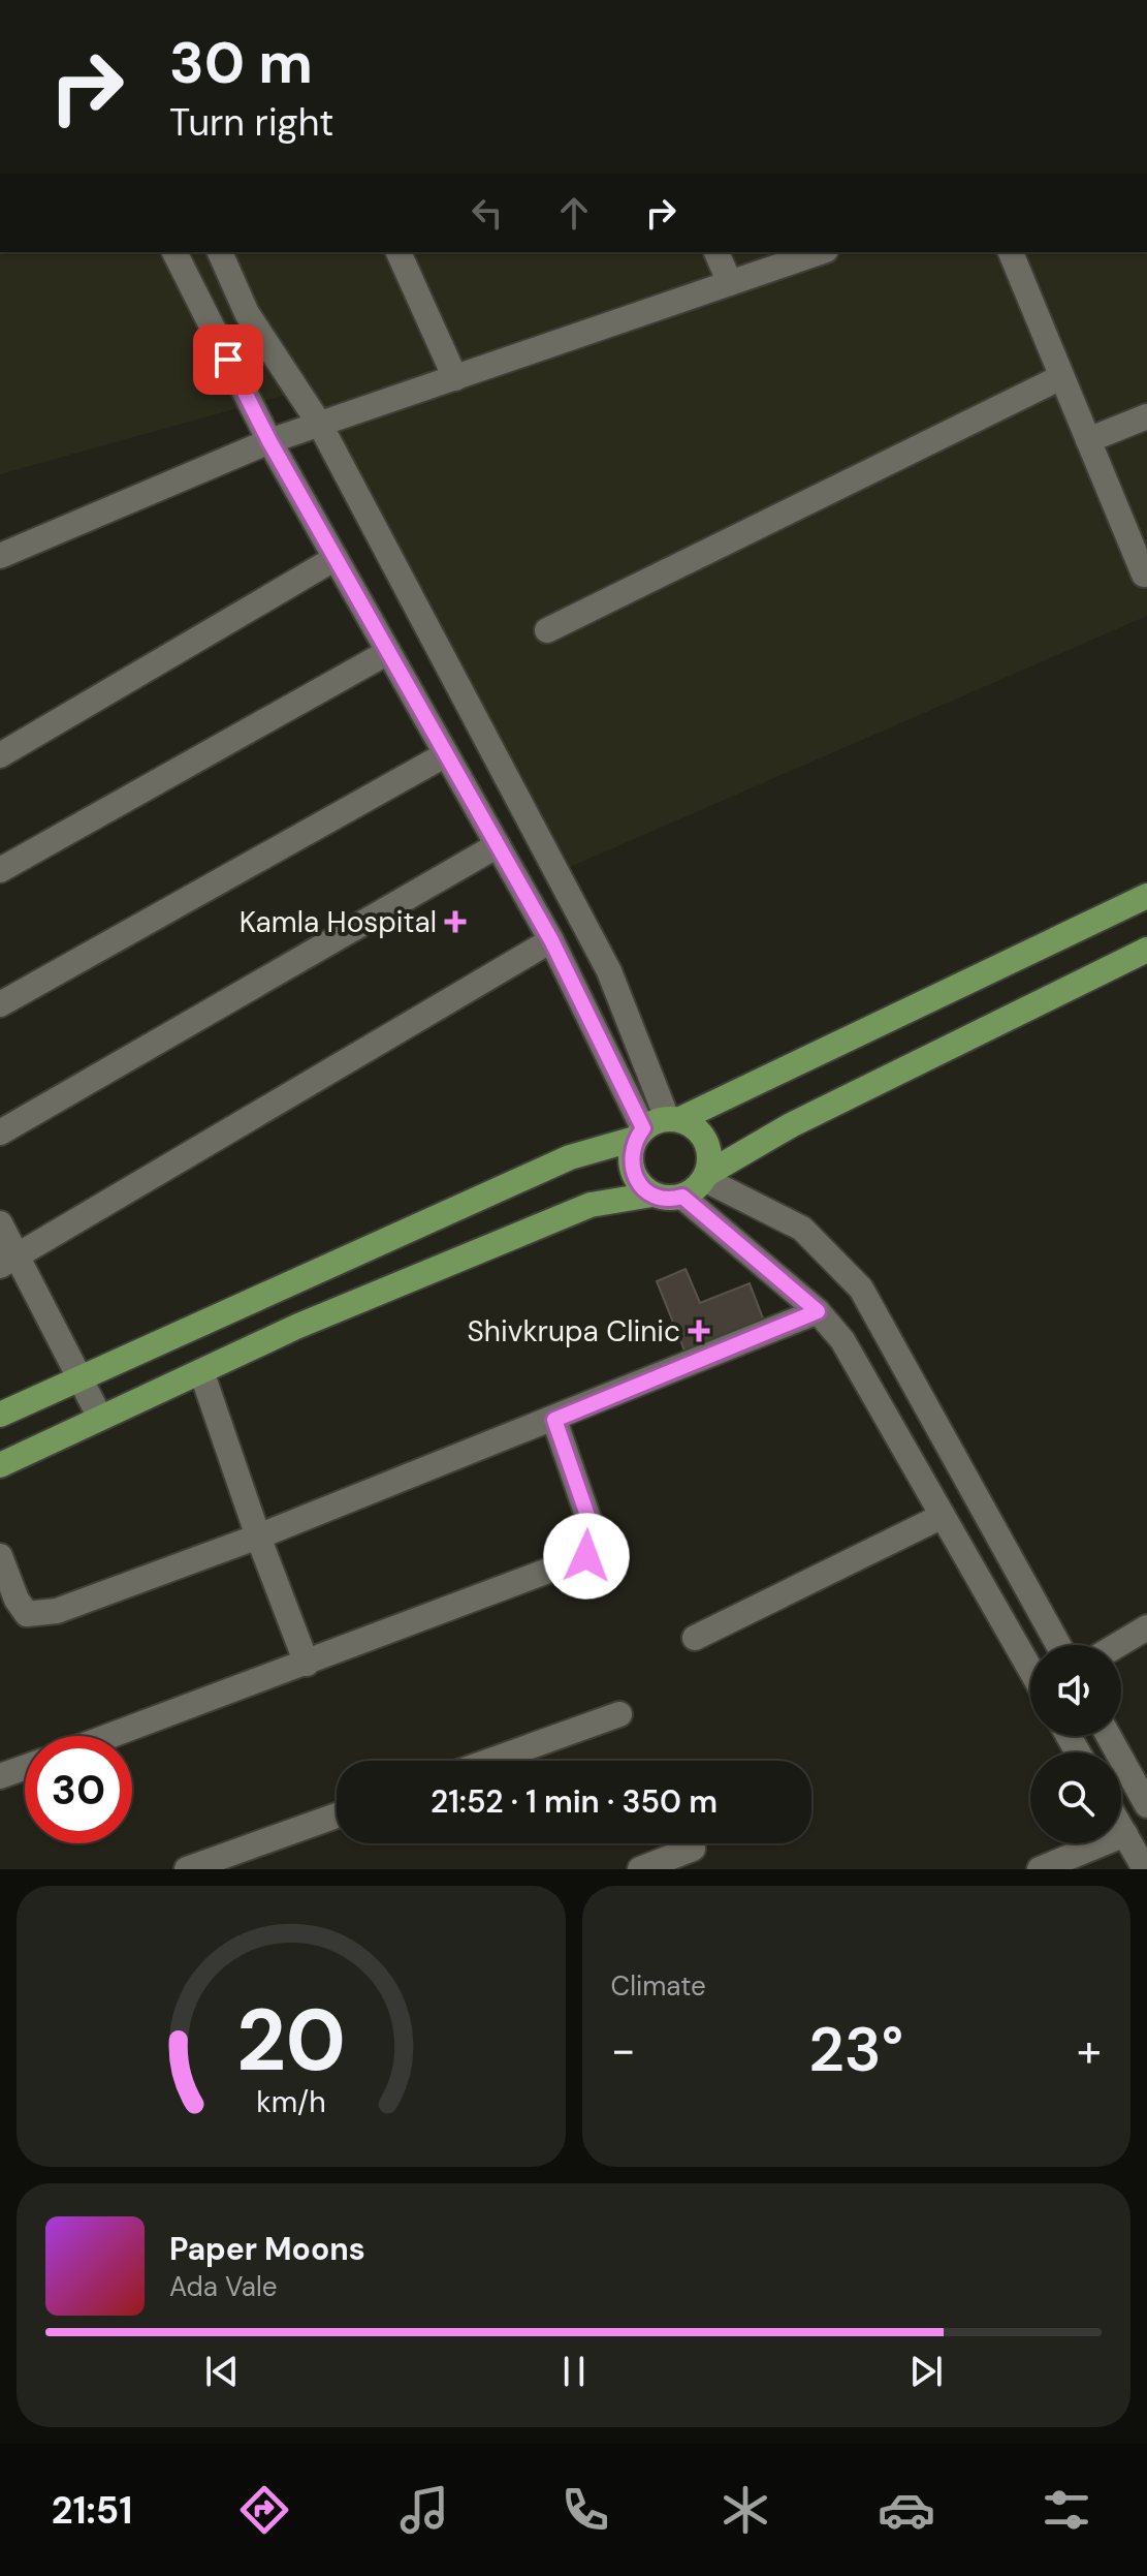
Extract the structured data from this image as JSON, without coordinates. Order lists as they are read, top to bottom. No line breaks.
{"places":{"health":["Kamla Hospital","Shivkrupa Clinic"]},"page":{"turn":["30 m","Turn right"],"limit":"30","trip":"21:52 · 1 min · 350 m","tile":"Climate","heat":["−","23°","+"],"song":["Paper Moons","Ada Vale"],"tabs":"21:51","gauge":["20","km/h"]}}
